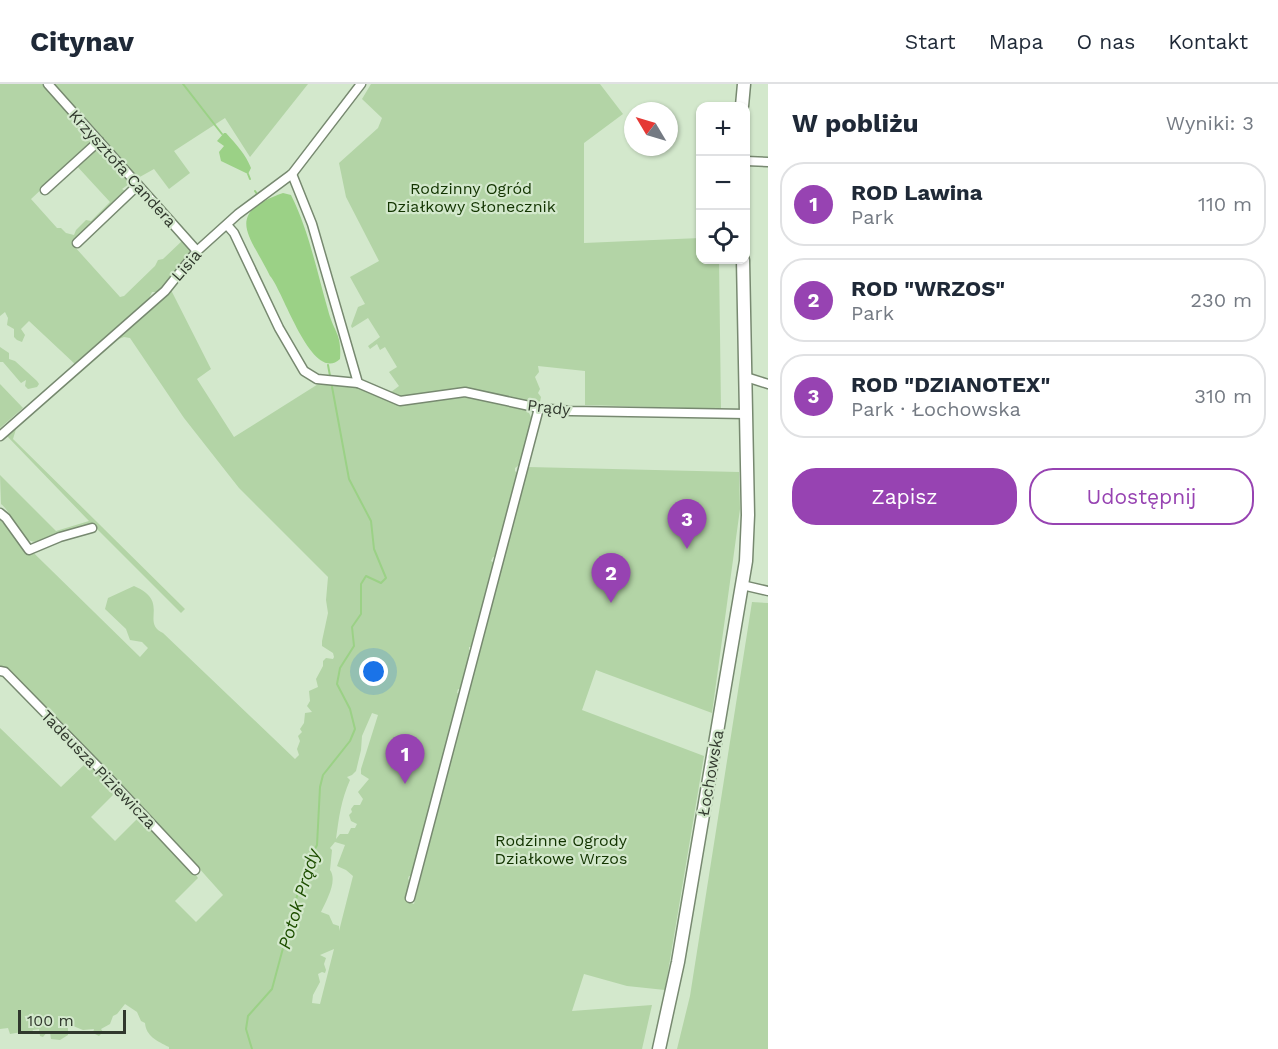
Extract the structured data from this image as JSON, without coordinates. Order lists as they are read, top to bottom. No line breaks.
{"streets":{"main road":["Łochowska"],"street":["Krzysztofa Candera","Lisia","Prądy","Tadeusza Piziewicza"]},"crossings":[["Krzysztofa Candera","Lisia"],["Lisia","Prądy"],["Prądy","Łochowska"]],"water":["Potok Prądy"],"parks":["Rodzinny Ogród Działkowy Słonecznik","Rodzinne Ogrody Działkowe Wrzos"],"scale_bar":"100 m","north":"top left","page":{"header":"Citynav","nav":["Start","Mapa","O nas","Kontakt"],"heading":["W pobliżu","Wyniki: 3"],"map_buttons":["+","−"],"list":[{"mark":"1","name":"ROD Lawina","note":"Park","value":"110 m"},{"mark":"2","name":"ROD \"WRZOS\"","note":"Park","value":"230 m"},{"mark":"3","name":"ROD \"DZIANOTEX\"","note":"Park · Łochowska","value":"310 m"}],"buttons":["Zapisz","Udostępnij"],"pins":["3","2","1"],"scale":"100 m"}}
